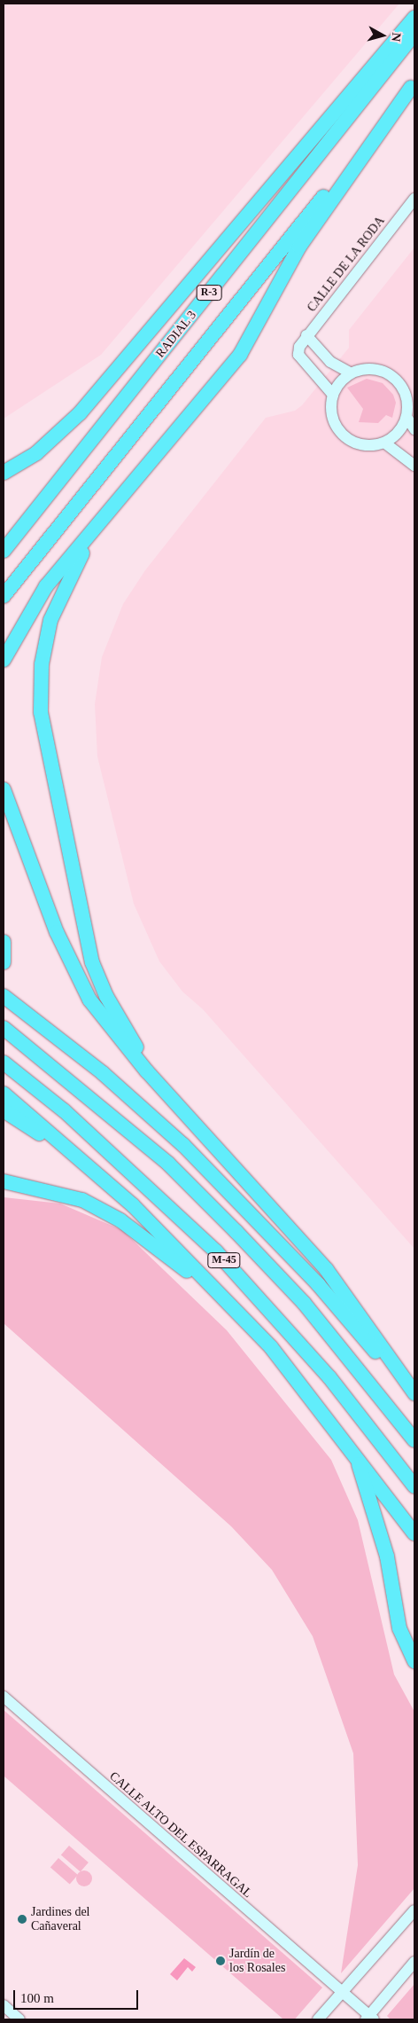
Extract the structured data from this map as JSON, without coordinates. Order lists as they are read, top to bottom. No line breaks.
{"streets":{"highway":["R-3","RADIAL 3","M-45"],"main road":["CALLE DE LA RODA","CALLE ALTO DEL ESPARRAGAL"]},"places":["Jardines del Cañaveral","Jardín de los Rosales"],"scale_bar":"100 m","north":"right"}
